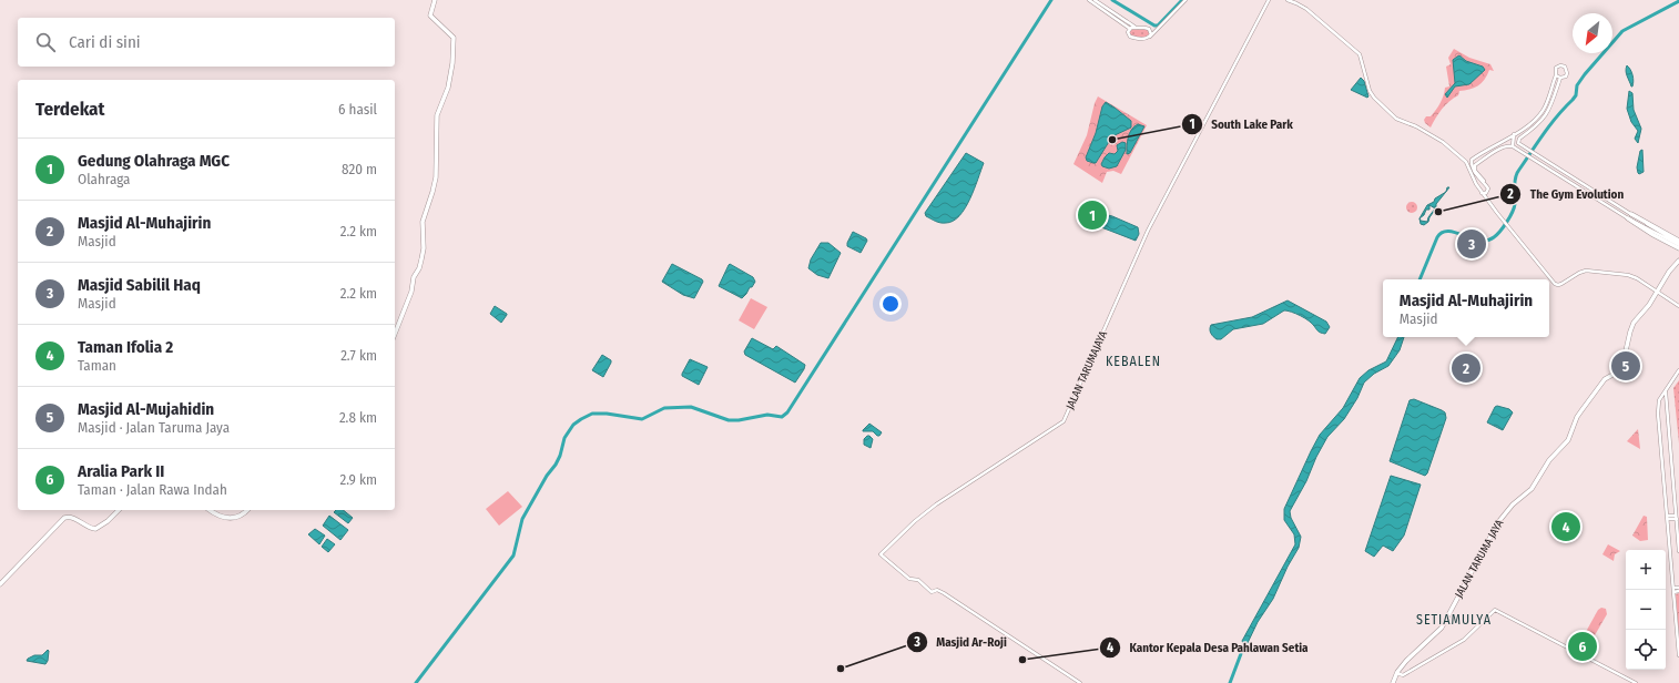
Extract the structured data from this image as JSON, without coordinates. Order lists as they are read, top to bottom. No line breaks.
{"streets":{"main road":["JALAN TARUMA JAYA"],"street":["JALAN TARUMAJAYA"]},"districts":["KEBALEN","SETIAMULYA"],"places":["South Lake Park","The Gym Evolution","Kantor Kepala Desa Pahlawan Setia","Masjid Ar-Roji"],"north":"bottom left","page":{"search":"Cari di sini","heading":["Terdekat","6 hasil"],"list":[{"mark":"1","name":"Gedung Olahraga MGC","note":"Olahraga","value":"820 m"},{"mark":"2","name":"Masjid Al-Muhajirin","note":"Masjid","value":"2.2 km"},{"mark":"3","name":"Masjid Sabilil Haq","note":"Masjid","value":"2.2 km"},{"mark":"4","name":"Taman Ifolia 2","note":"Taman","value":"2.7 km"},{"mark":"5","name":"Masjid Al-Mujahidin","note":"Masjid · Jalan Taruma Jaya","value":"2.8 km"},{"mark":"6","name":"Aralia Park II","note":"Taman · Jalan Rawa Indah","value":"2.9 km"}],"pins":["1","3","5","2","4","6"],"popup":["Masjid Al-Muhajirin","Masjid"],"map_buttons":["+","−"]}}
